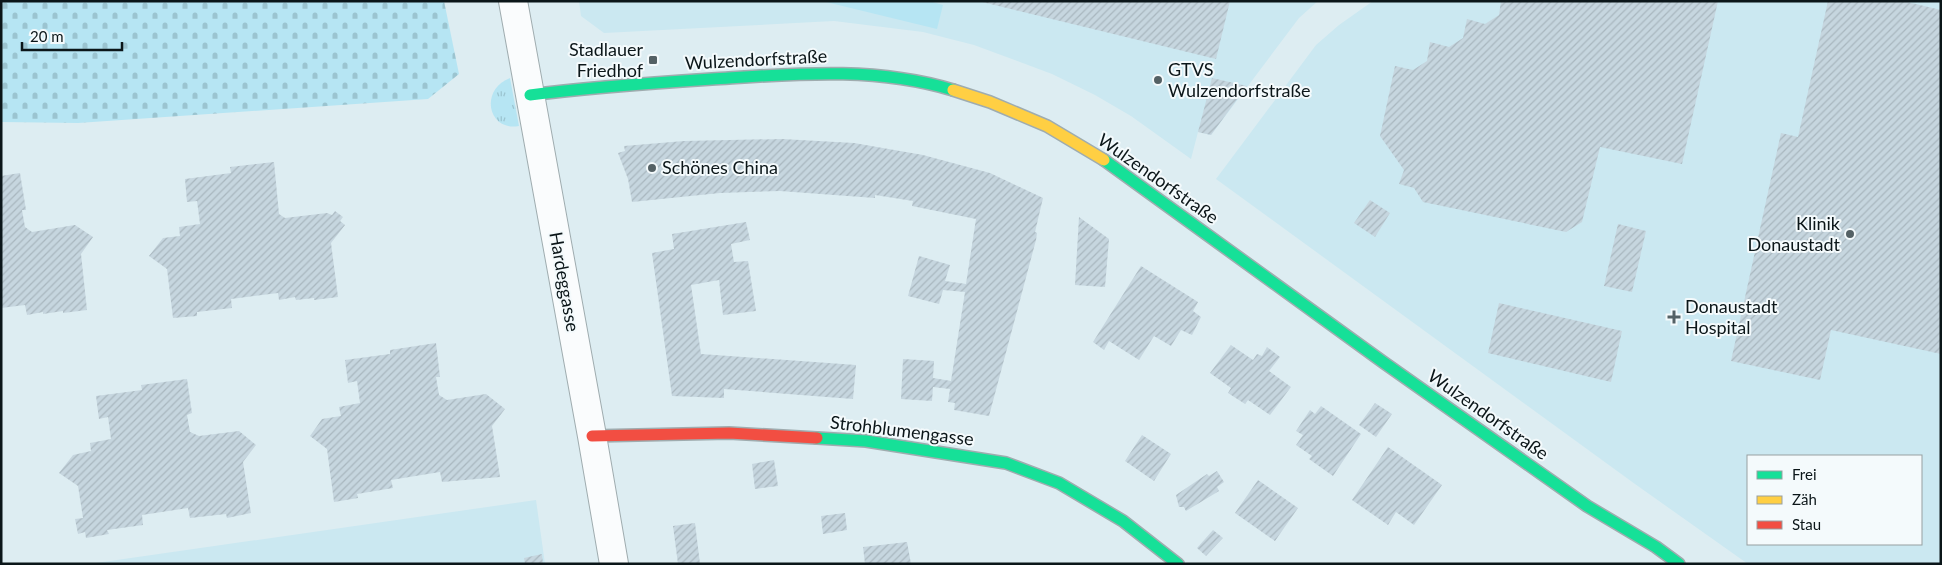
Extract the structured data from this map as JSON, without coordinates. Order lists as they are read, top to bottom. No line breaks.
{"streets":{"street":["Wulzendorfstraße","Hardeggasse","Strohblumengasse"]},"crossings":[["Wulzendorfstraße","Hardeggasse"],["Hardeggasse","Strohblumengasse"]],"places":{"transit":["Stadlauer Friedhof"],"other":["GTVS Wulzendorfstraße","Schönes China","Klinik Donaustadt"],"health":["Donaustadt Hospital"]},"legend":["Frei","Zäh","Stau"],"scale_bar":"20 m"}
